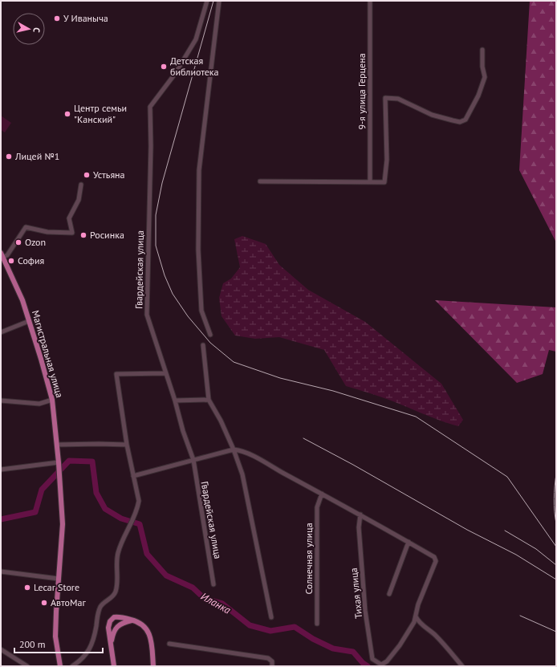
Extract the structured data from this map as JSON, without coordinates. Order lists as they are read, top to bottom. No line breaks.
{"streets":{"main road":["Магистральная улица"],"street":["9-я улица Герцена","Гвардейская улица","Солнечная улица","Тихая улица"]},"water":["Иланка"],"places":["У Иваныча","Детская библиотека","Центр семьи \"Канский\"","Лицей №1","Устьяна","Росинка","Ozon","София","Lecar Store","АвтоМаг"],"scale_bar":"200 m","north":"right"}
